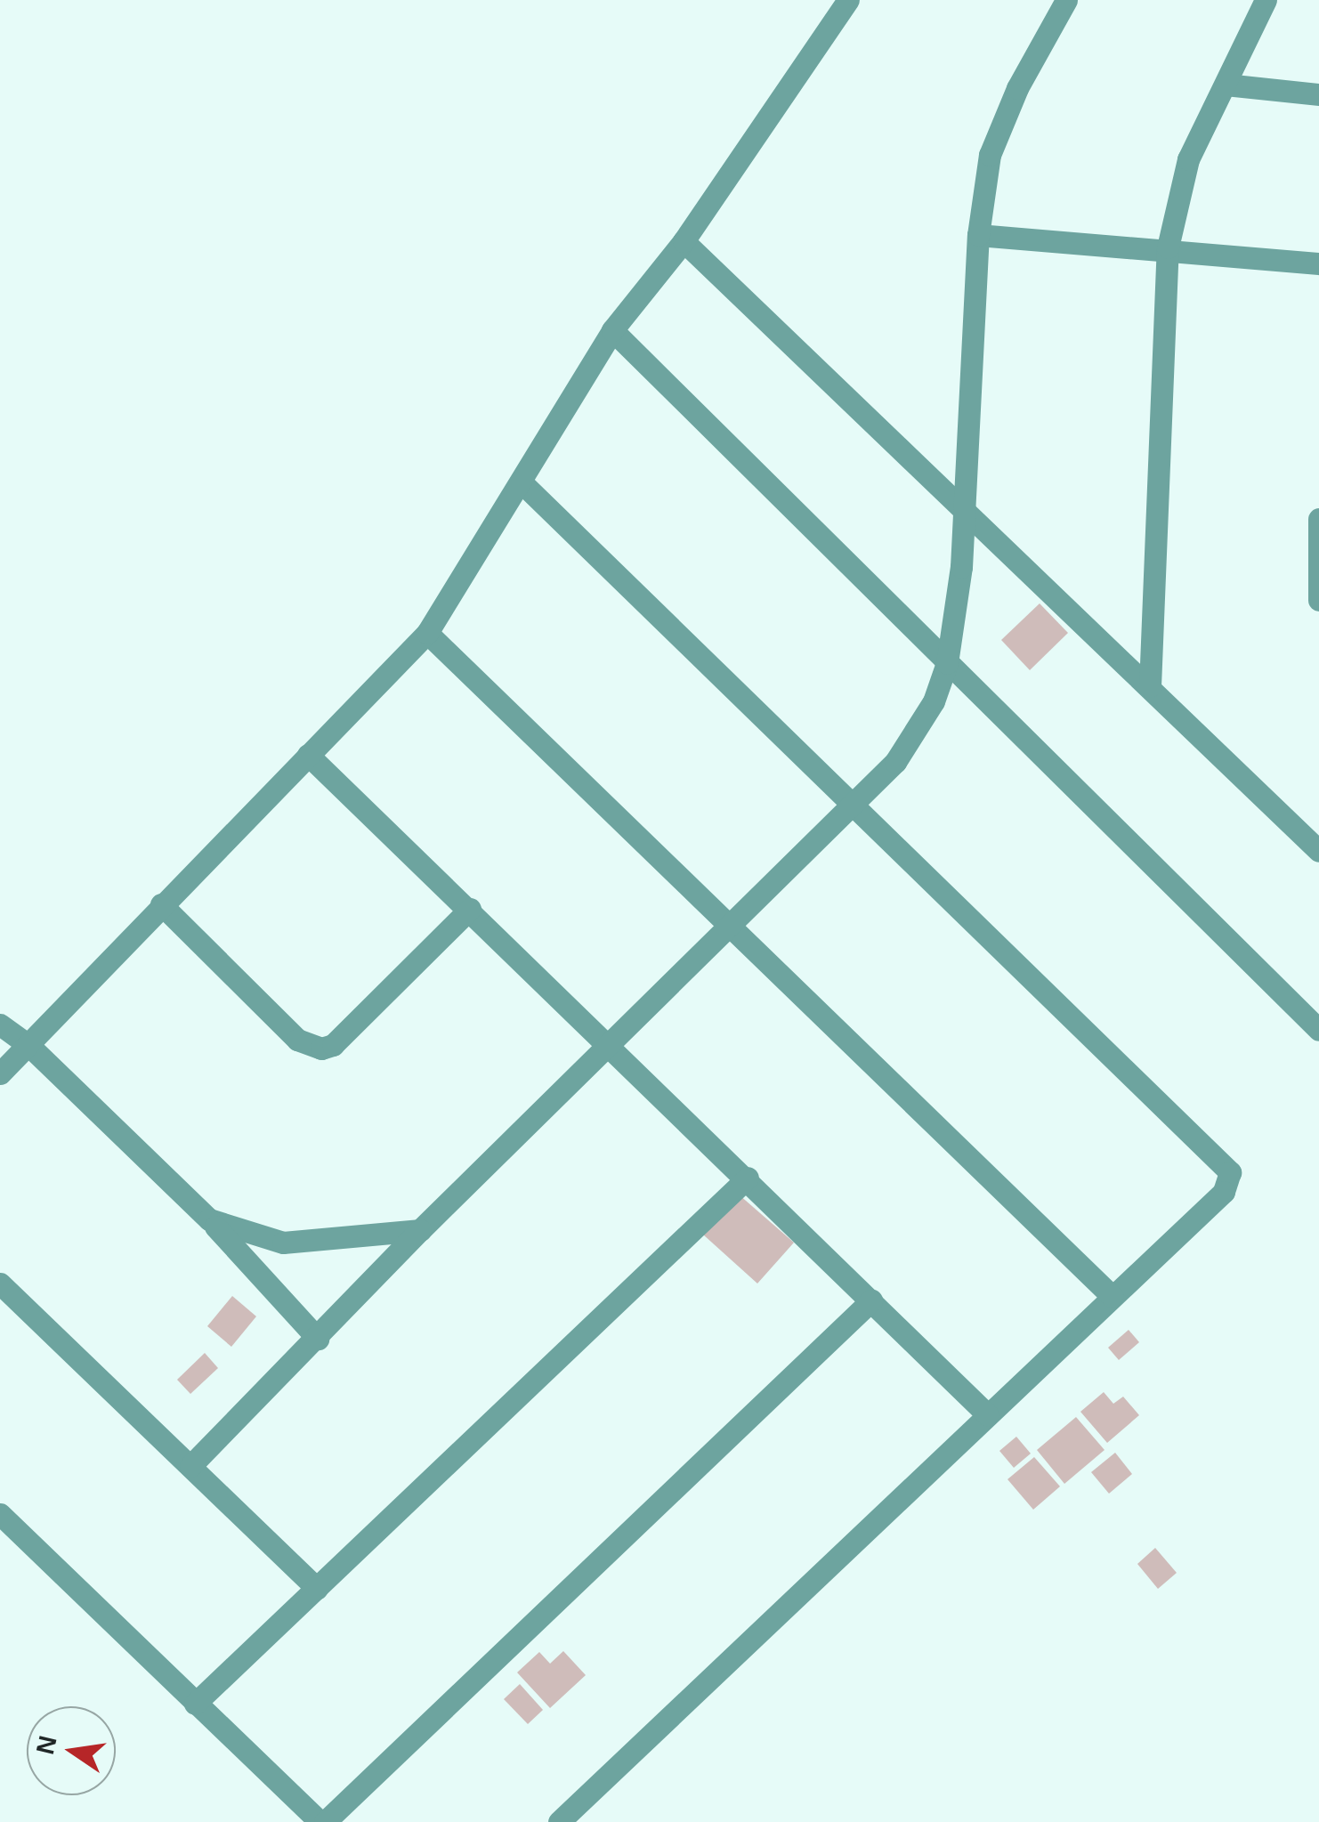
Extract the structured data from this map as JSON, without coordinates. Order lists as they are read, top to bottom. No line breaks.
{"north":"left"}
